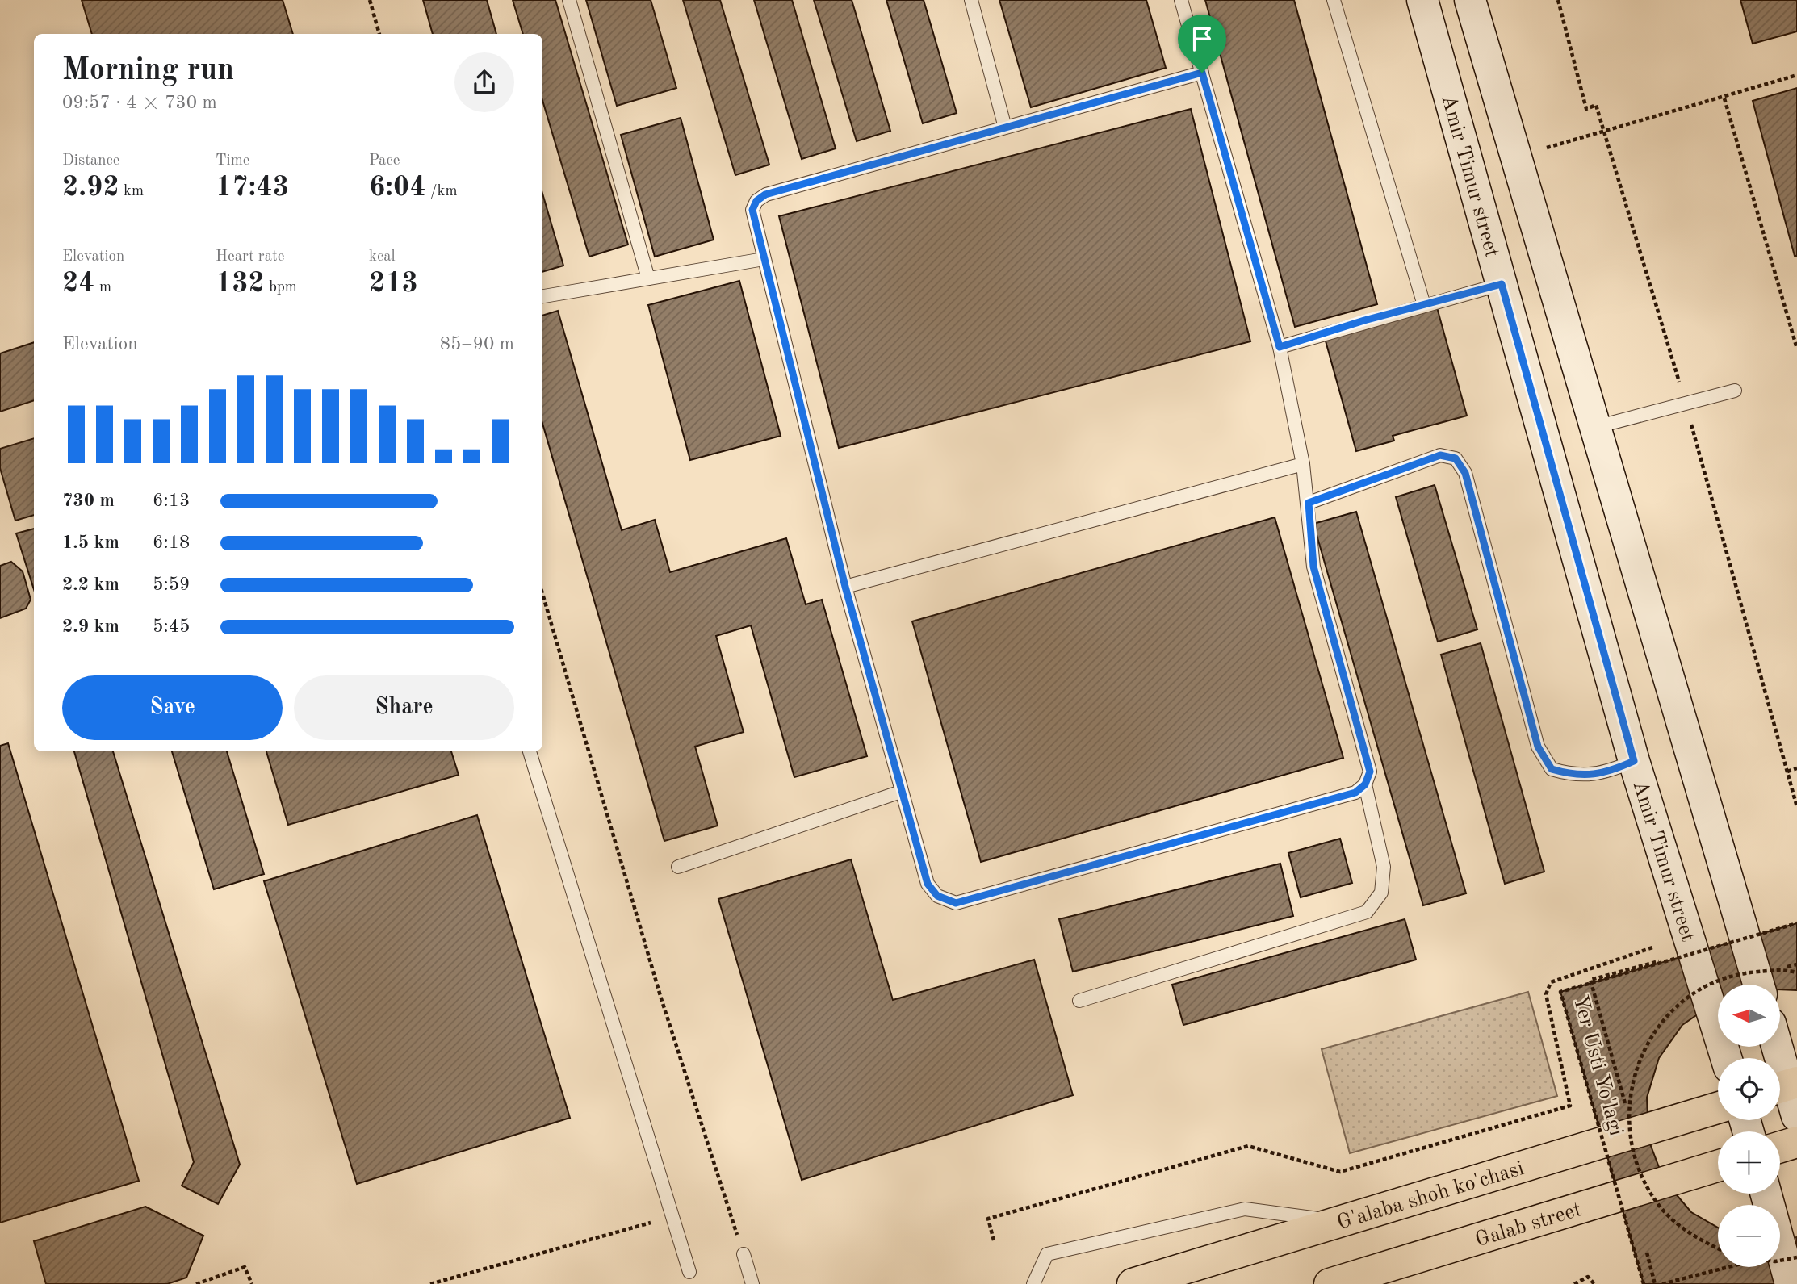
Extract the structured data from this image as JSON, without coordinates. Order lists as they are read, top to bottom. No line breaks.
{"streets":{"main road":["Amir Timur street","G'alaba shoh ko'chasi","Galab street"],"path":["Yer Usti Yo'lagi"]},"north":"left","page":{"heading":["Morning run","09:57 · 4 × 730 m"],"stats":[["Distance","2.92 km"],["Time","17:43"],["Pace","6:04 /km"],["Elevation","24 m"],["Heart rate","132 bpm"],["kcal","213"]],"chart":["Elevation","85–90 m"],"list":[{"name":"730 m","note":"6:13"},{"name":"1.5 km","note":"6:18"},{"name":"2.2 km","note":"5:59"},{"name":"2.9 km","note":"5:45"}],"buttons":["Save","Share"],"map_buttons":["+","−"]}}
